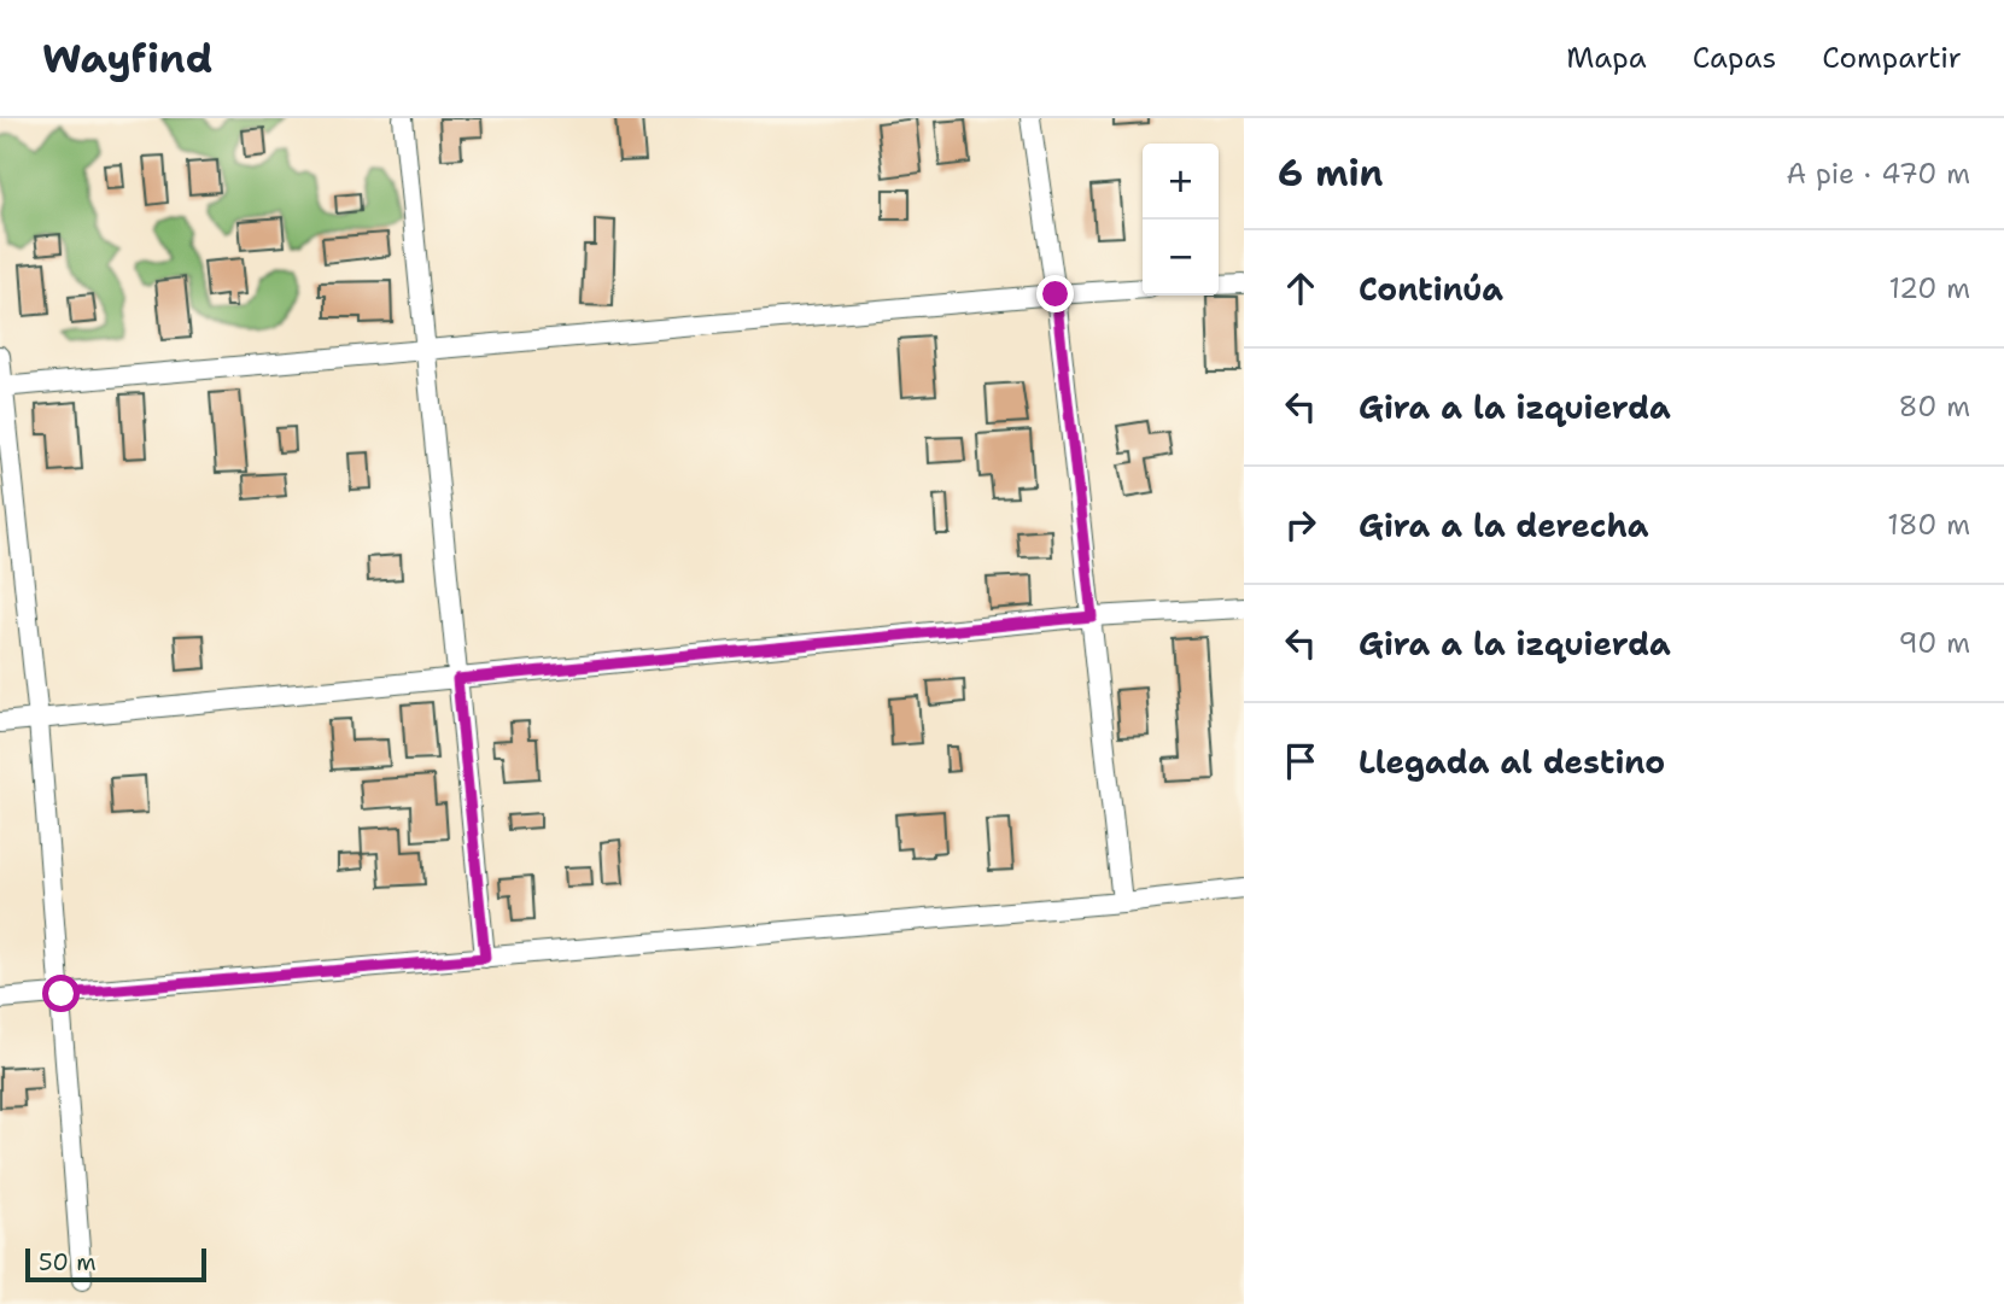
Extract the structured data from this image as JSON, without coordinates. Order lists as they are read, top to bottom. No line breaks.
{"scale_bar":"50 m","page":{"header":"Wayfind","nav":["Mapa","Capas","Compartir"],"heading":["6 min","A pie · 470 m"],"map_buttons":["+","−"],"list":[["Continúa","120 m"],["Gira a la izquierda","80 m"],["Gira a la derecha","180 m"],["Gira a la izquierda","90 m"],"Llegada al destino"],"scale":"50 m"}}
